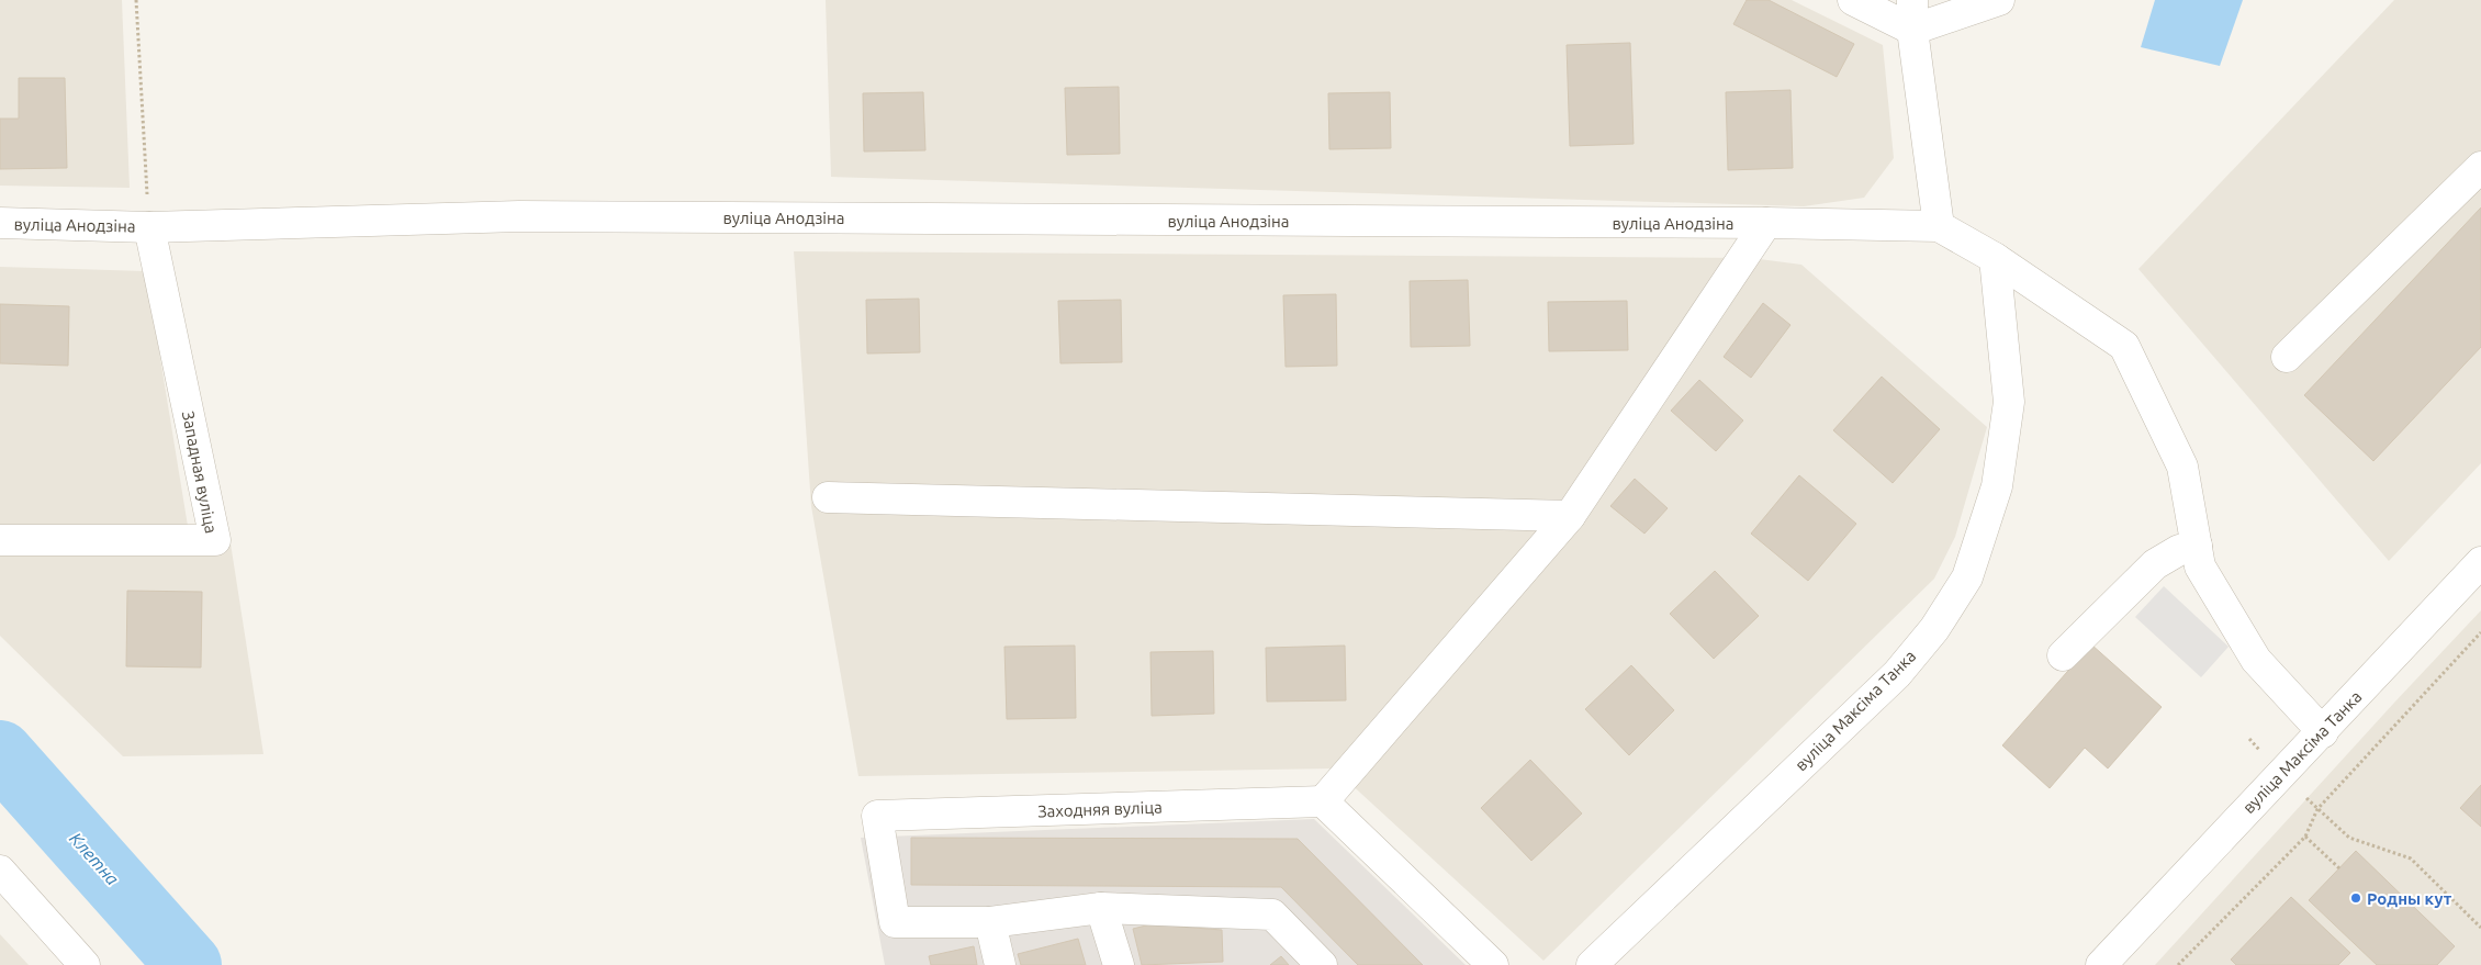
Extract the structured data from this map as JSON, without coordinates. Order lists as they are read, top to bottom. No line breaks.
{"streets":{"street":["вуліца Анодзіна","Западная вуліца","вуліца Максіма Танка","Заходняя вуліца"]},"crossings":[["вуліца Анодзіна","Западная вуліца"]],"water":["Клетна"],"places":["Родны кут"]}
